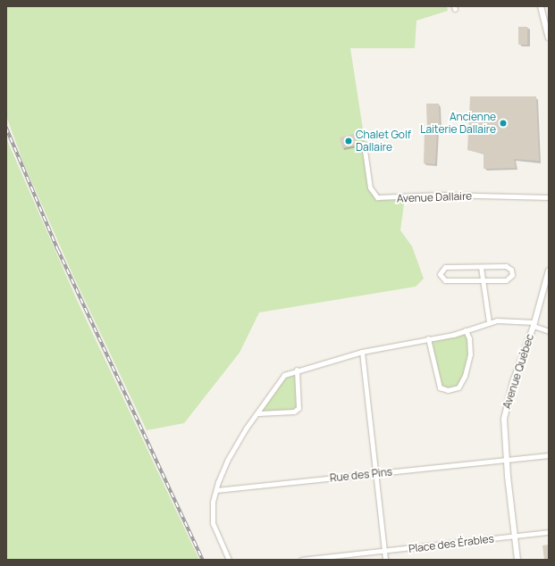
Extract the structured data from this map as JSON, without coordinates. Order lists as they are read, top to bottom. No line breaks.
{"streets":{"street":["Avenue Dallaire","Avenue Québec","Rue des Pins","Place des Érables"]},"crossings":[["Avenue Québec","Rue des Pins"],["Avenue Québec","Place des Érables"]],"places":["Ancienne Laiterie Dallaire","Chalet Golf Dallaire"]}
